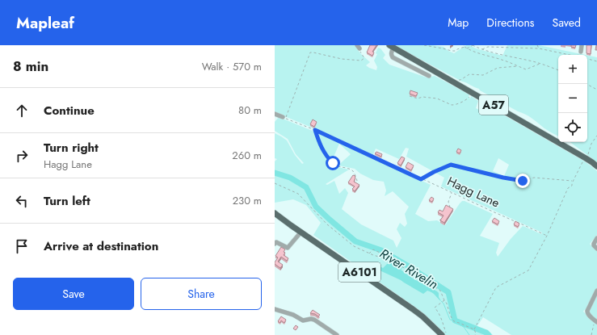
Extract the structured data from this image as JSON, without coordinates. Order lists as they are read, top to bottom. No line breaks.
{"streets":{"main road":["A57","A6101"],"path":["Hagg Lane"]},"water":["River Rivelin"],"page":{"header":"Mapleaf","nav":["Map","Directions","Saved"],"heading":["8 min","Walk · 570 m"],"map_buttons":["+","−"],"list":[["Continue","80 m"],["Turn right","Hagg Lane","260 m"],["Turn left","230 m"],"Arrive at destination"],"buttons":["Save","Share"]}}
